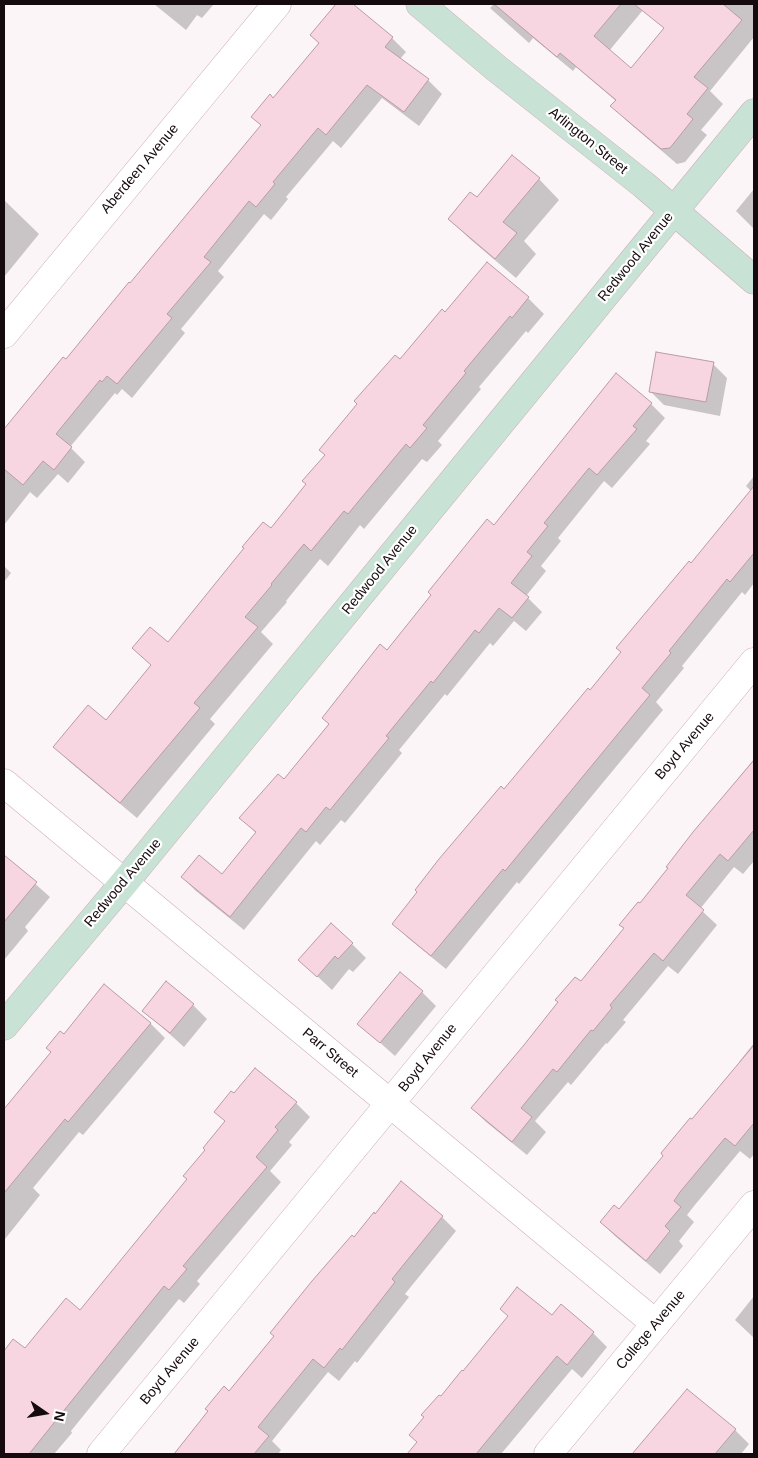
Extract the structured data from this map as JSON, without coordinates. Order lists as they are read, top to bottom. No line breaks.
{"streets":{"street":["Arlington Street","Aberdeen Avenue","Redwood Avenue","Boyd Avenue","Parr Street","College Avenue"]},"crossings":[["Arlington Street","Redwood Avenue"],["Redwood Avenue","Parr Street"],["Boyd Avenue","Parr Street"],["Parr Street","College Avenue"]],"north":"right"}
